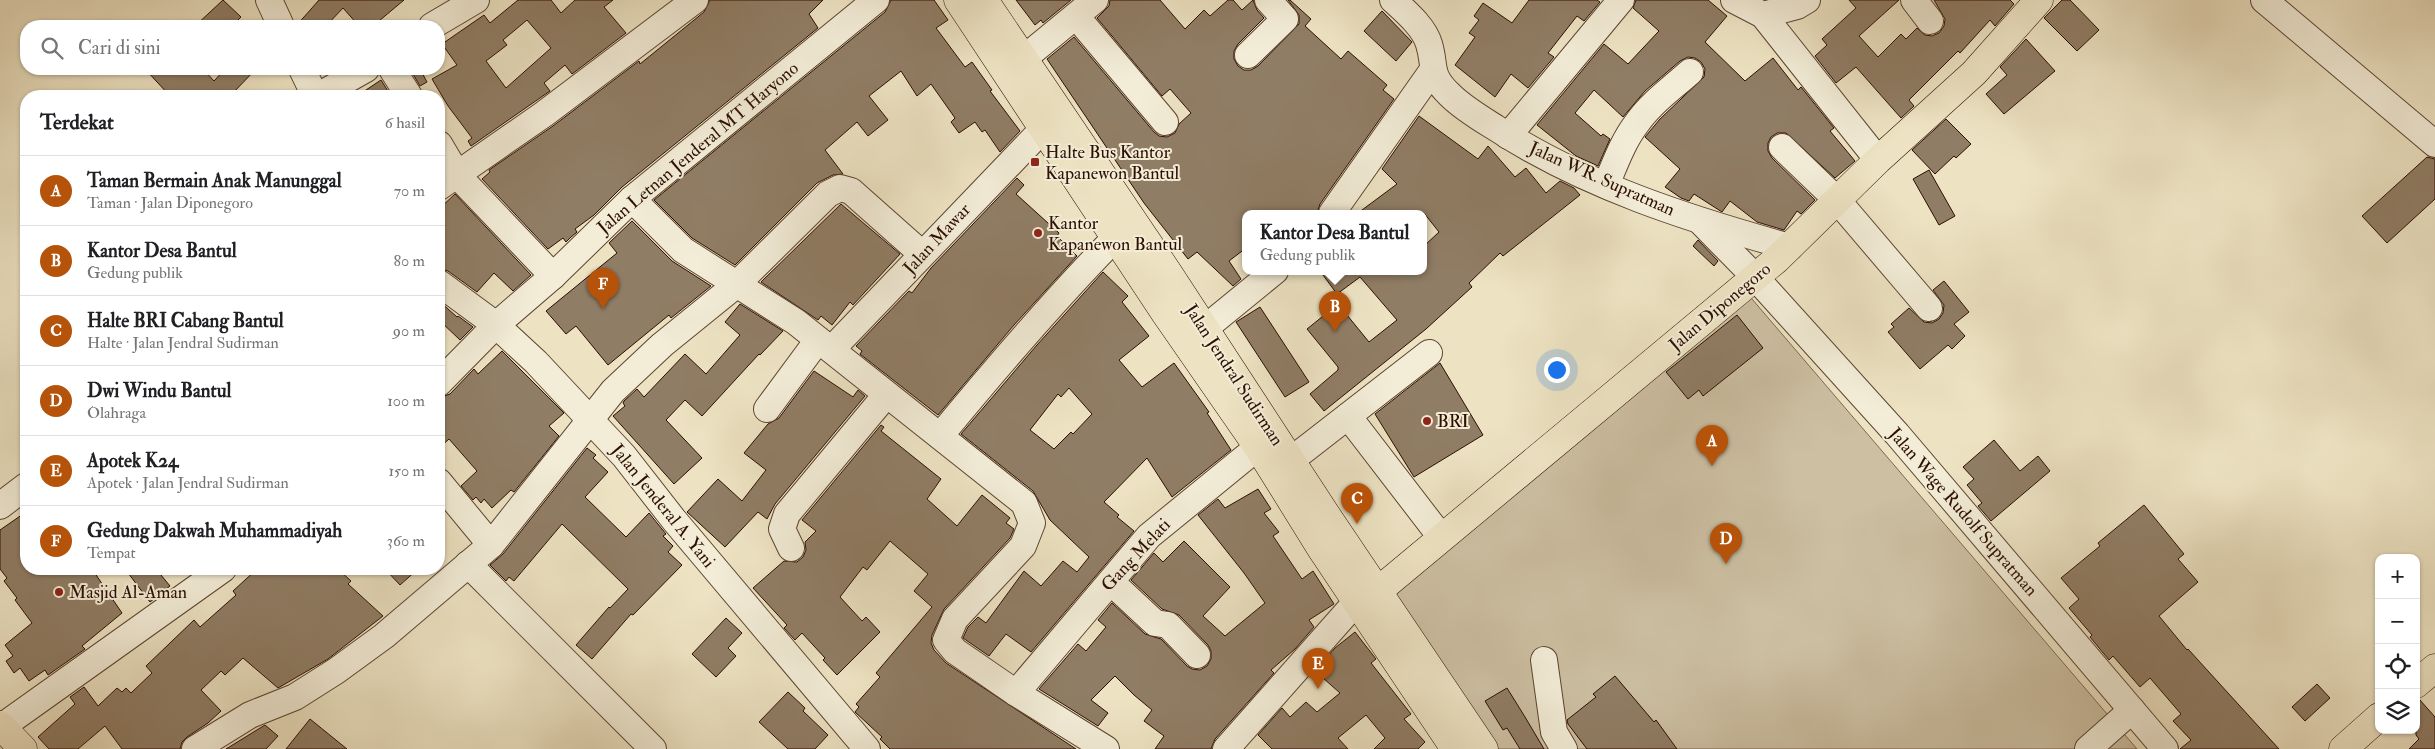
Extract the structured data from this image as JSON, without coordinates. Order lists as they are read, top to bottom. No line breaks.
{"streets":{"main road":["Jalan Diponegoro","Jalan Jendral Sudirman"],"street":["Jalan Letnan Jenderal MT Haryono","Jalan WR. Supratman","Jalan Mawar","Jalan Jenderal A. Yani","Jalan Wage Rudolf Supratman","Gang Melati"]},"crossings":[["Jalan Letnan Jenderal MT Haryono","Jalan Jenderal A. Yani"],["Jalan WR. Supratman","Jalan Diponegoro"],["Jalan WR. Supratman","Jalan Wage Rudolf Supratman"],["Jalan Mawar","Jalan Jendral Sudirman"],["Jalan Diponegoro","Jalan Jendral Sudirman"],["Jalan Diponegoro","Jalan Wage Rudolf Supratman"],["Jalan Jendral Sudirman","Gang Melati"]],"places":{"transit":["Halte Bus Kantor Kapanewon Bantul"],"other":["Kantor Kapanewon Bantul","BRI","Masjid Al-Aman"]},"page":{"search":"Cari di sini","heading":["Terdekat","6 hasil"],"list":[{"mark":"A","name":"Taman Bermain Anak Manunggal","note":"Taman · Jalan Diponegoro","value":"70 m"},{"mark":"B","name":"Kantor Desa Bantul","note":"Gedung publik","value":"80 m"},{"mark":"C","name":"Halte BRI Cabang Bantul","note":"Halte · Jalan Jendral Sudirman","value":"90 m"},{"mark":"D","name":"Dwi Windu Bantul","note":"Olahraga","value":"100 m"},{"mark":"E","name":"Apotek K24","note":"Apotek · Jalan Jendral Sudirman","value":"150 m"},{"mark":"F","name":"Gedung Dakwah Muhammadiyah","note":"Tempat","value":"360 m"}],"popup":["Kantor Desa Bantul","Gedung publik"],"pins":["F","B","A","C","D","E"],"map_buttons":["+","−"]}}
